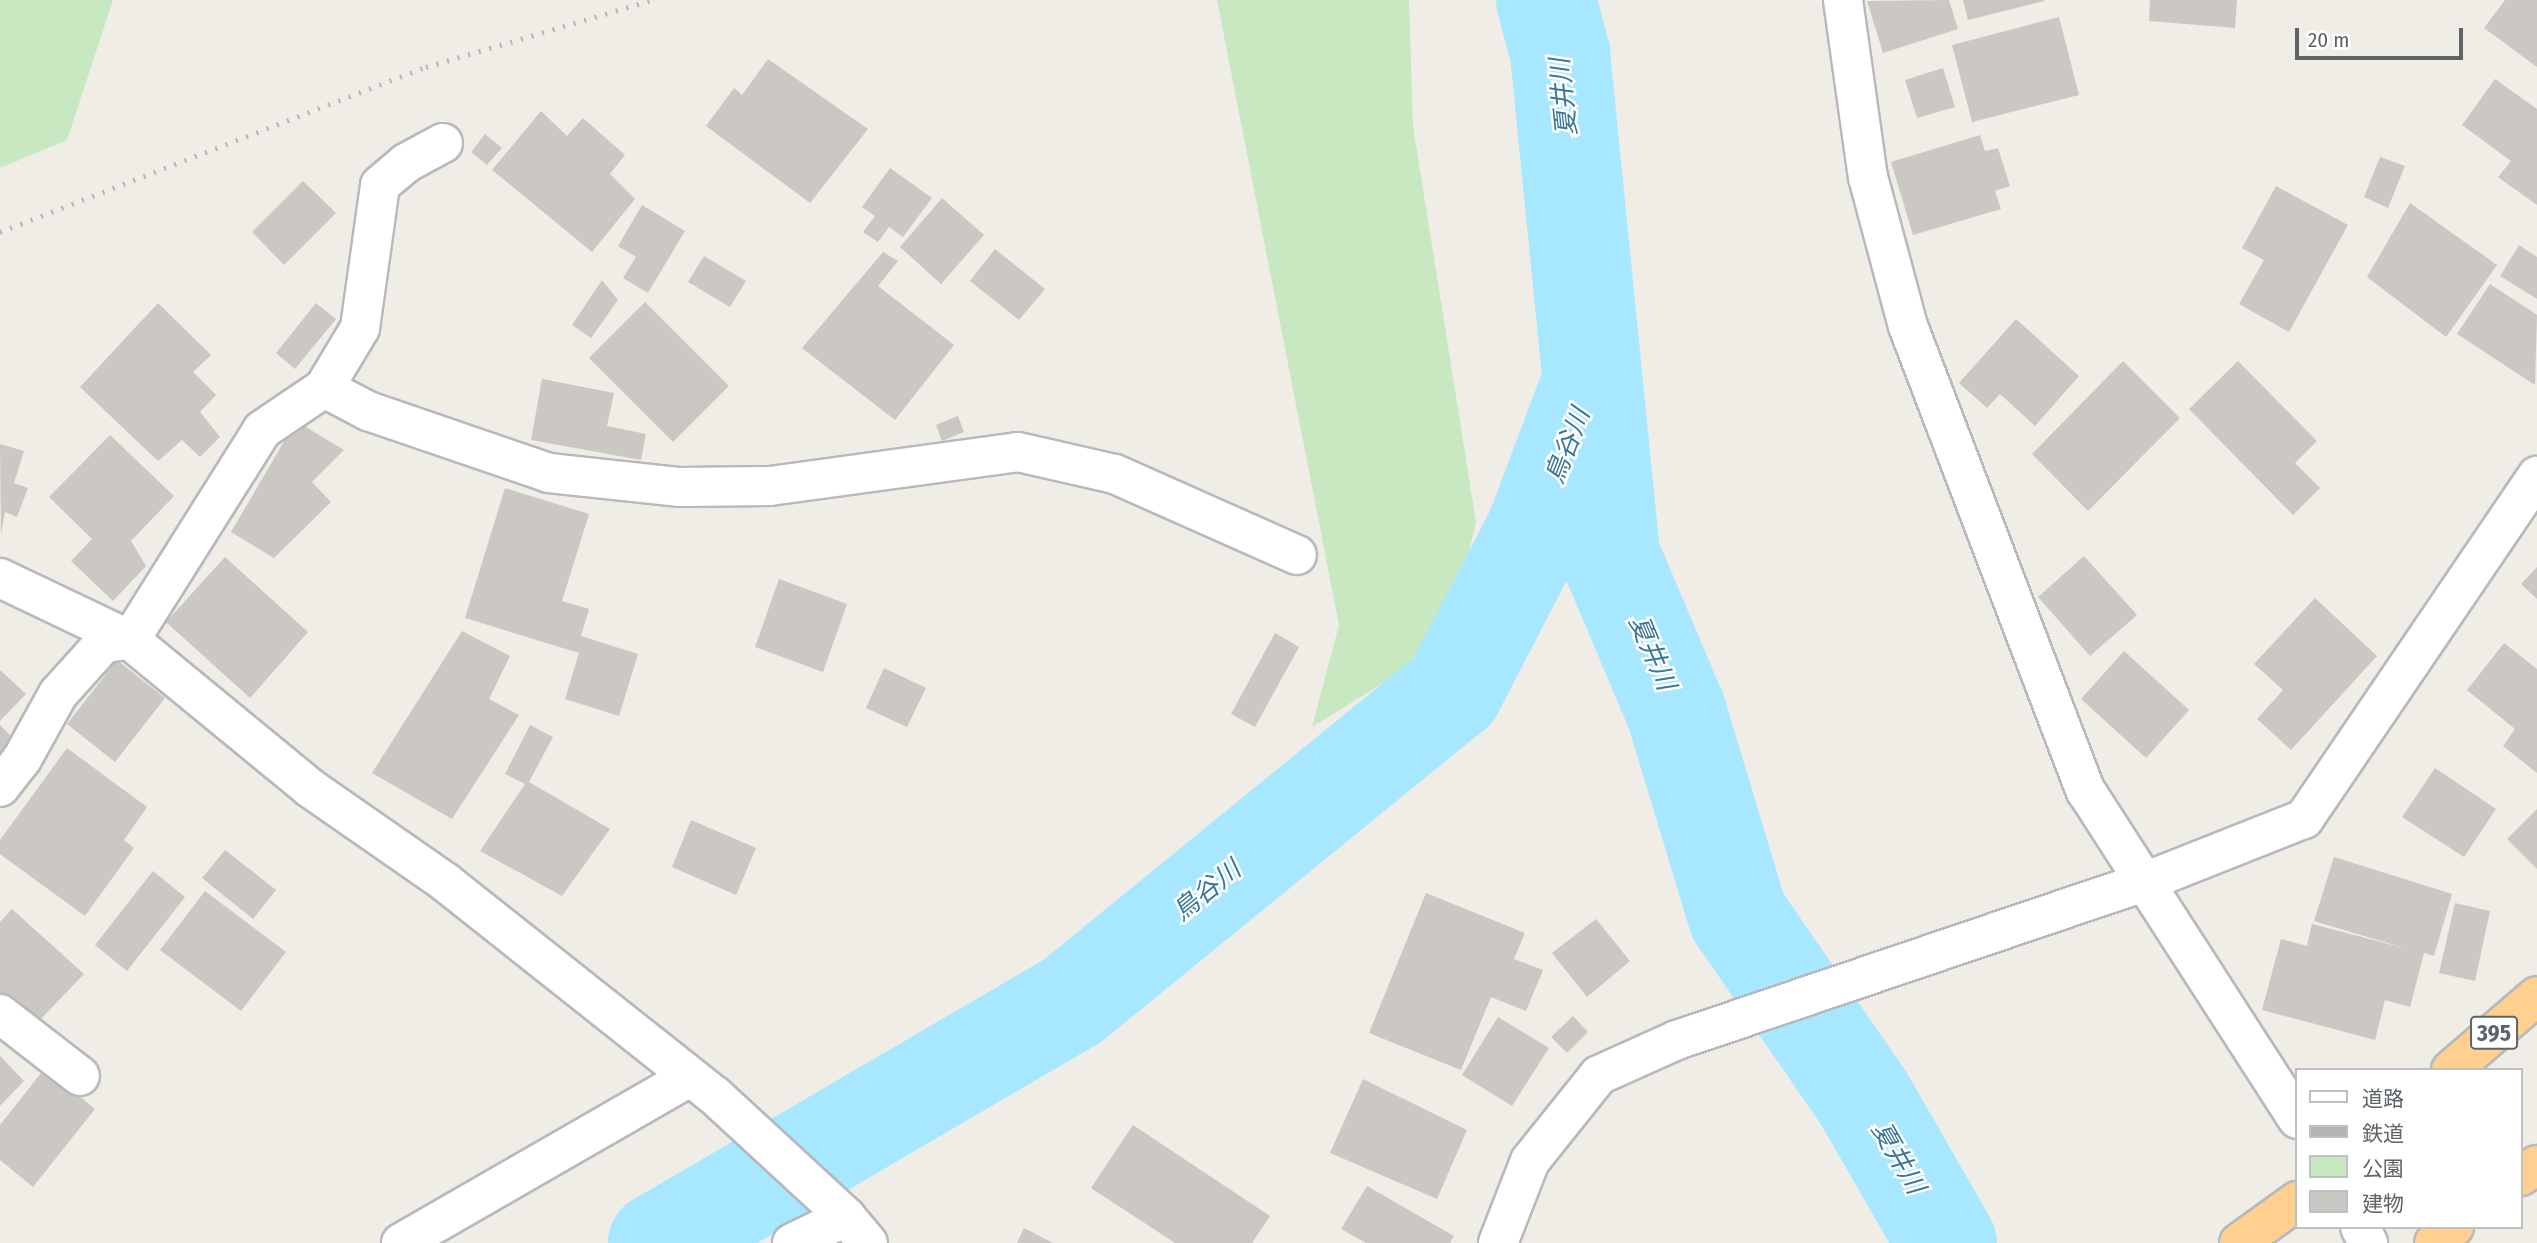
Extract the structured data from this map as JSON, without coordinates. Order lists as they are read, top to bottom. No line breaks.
{"streets":{"highway":["395"]},"water":["夏井川","鳥谷川"],"legend":["道路","鉄道","公園","建物"],"scale_bar":"20 m"}
